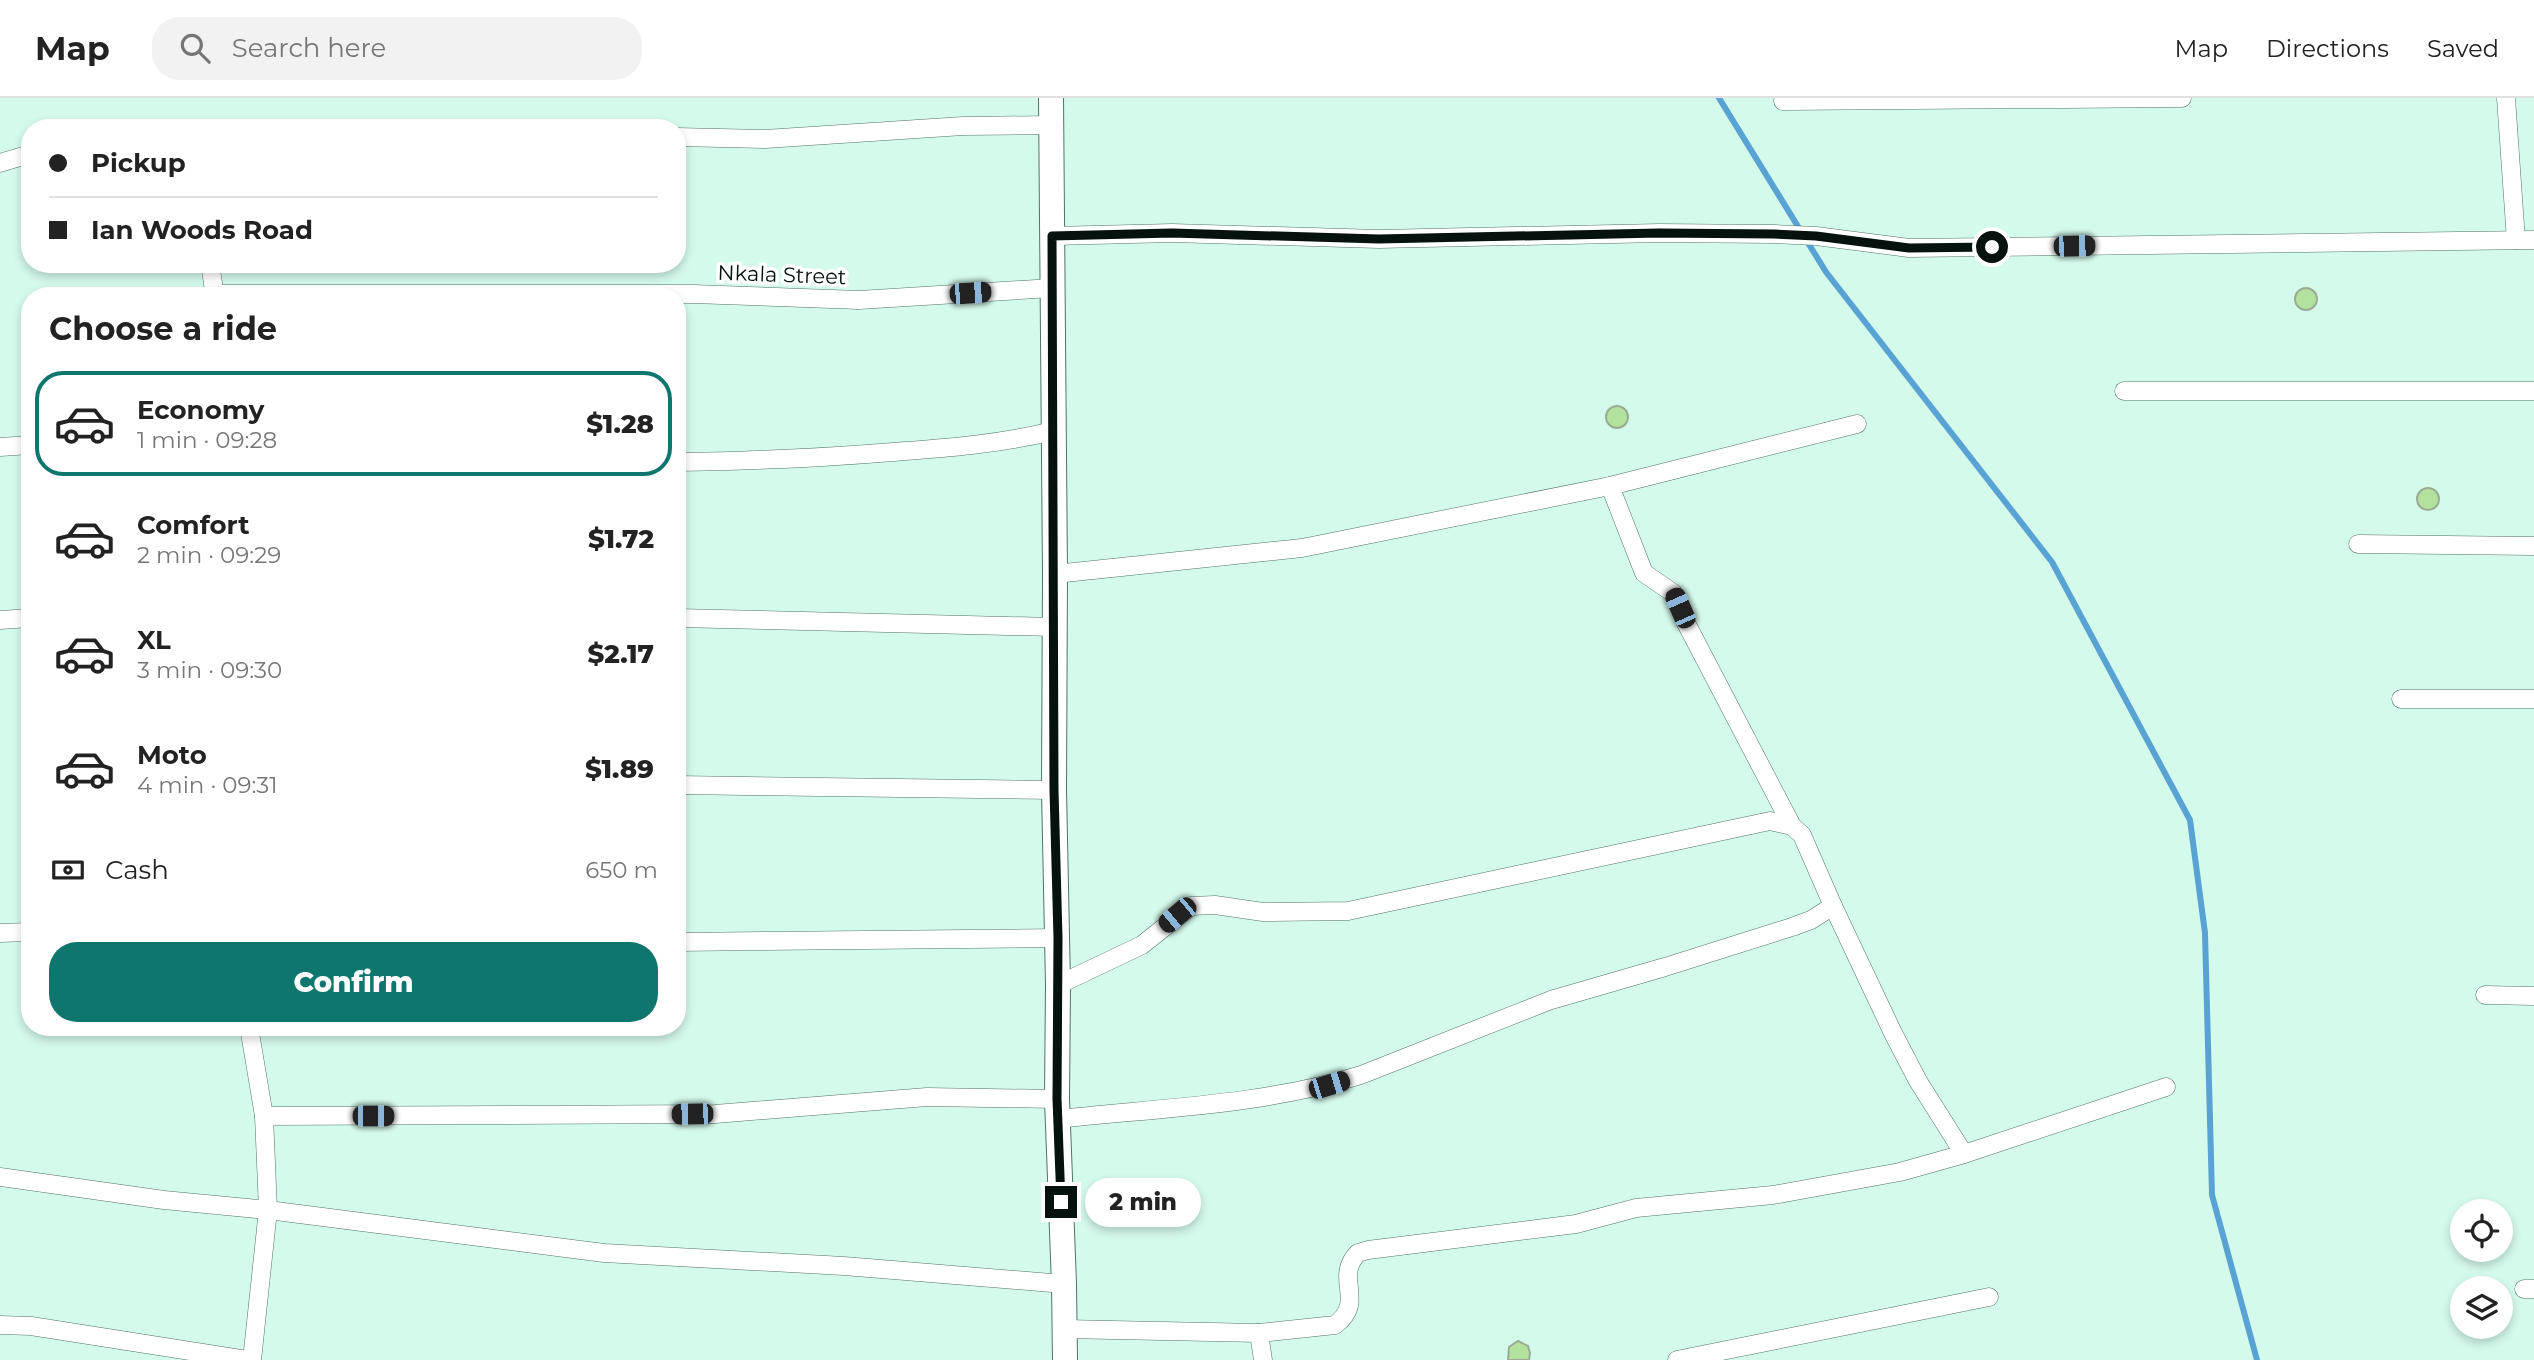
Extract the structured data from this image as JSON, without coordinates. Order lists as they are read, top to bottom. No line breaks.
{"streets":{"street":["Nkala Street"]},"page":{"header":"Map","search":"Search here","nav":["Map","Directions","Saved"],"banner":["Pickup","Ian Woods Road"],"heading":"Choose a ride","list":[{"name":"Economy","note":"1 min · 09:28","value":"$1.28"},{"name":"Comfort","note":"2 min · 09:29","value":"$1.72"},{"name":"XL","note":"3 min · 09:30","value":"$2.17"},{"name":"Moto","note":"4 min · 09:31","value":"$1.89"}],"pay":["Cash","650 m"],"buttons":"Confirm","bubble":"2 min"}}
